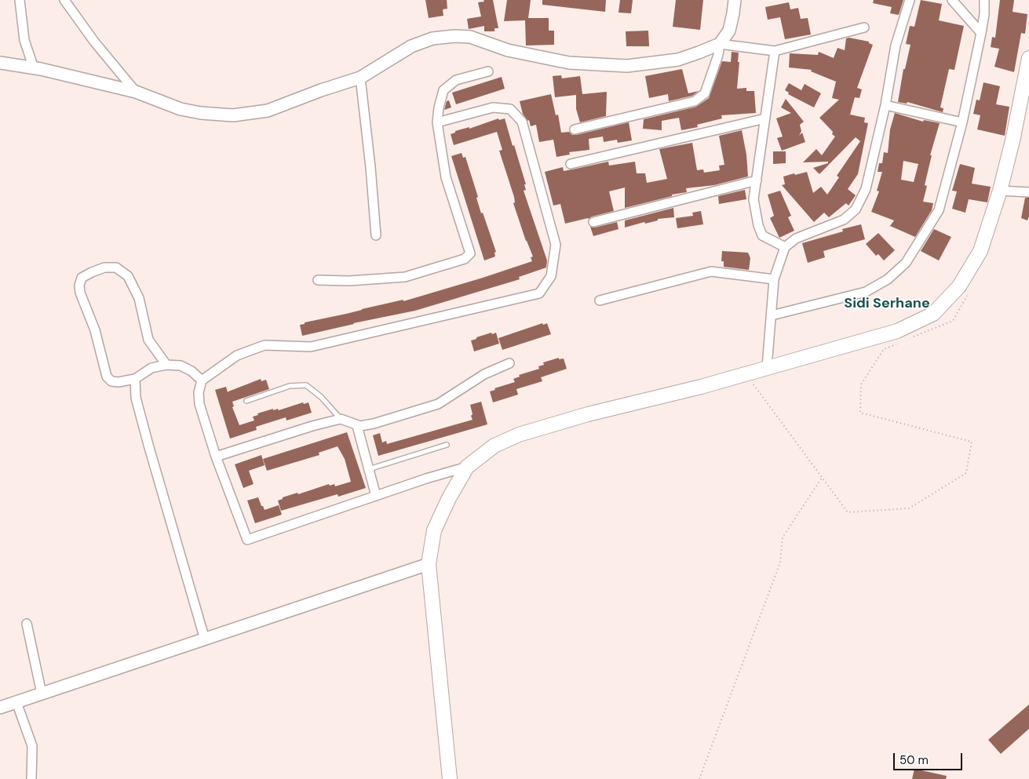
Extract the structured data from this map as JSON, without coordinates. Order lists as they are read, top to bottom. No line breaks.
{"districts":["Sidi Serhane"],"scale_bar":"50 m"}
